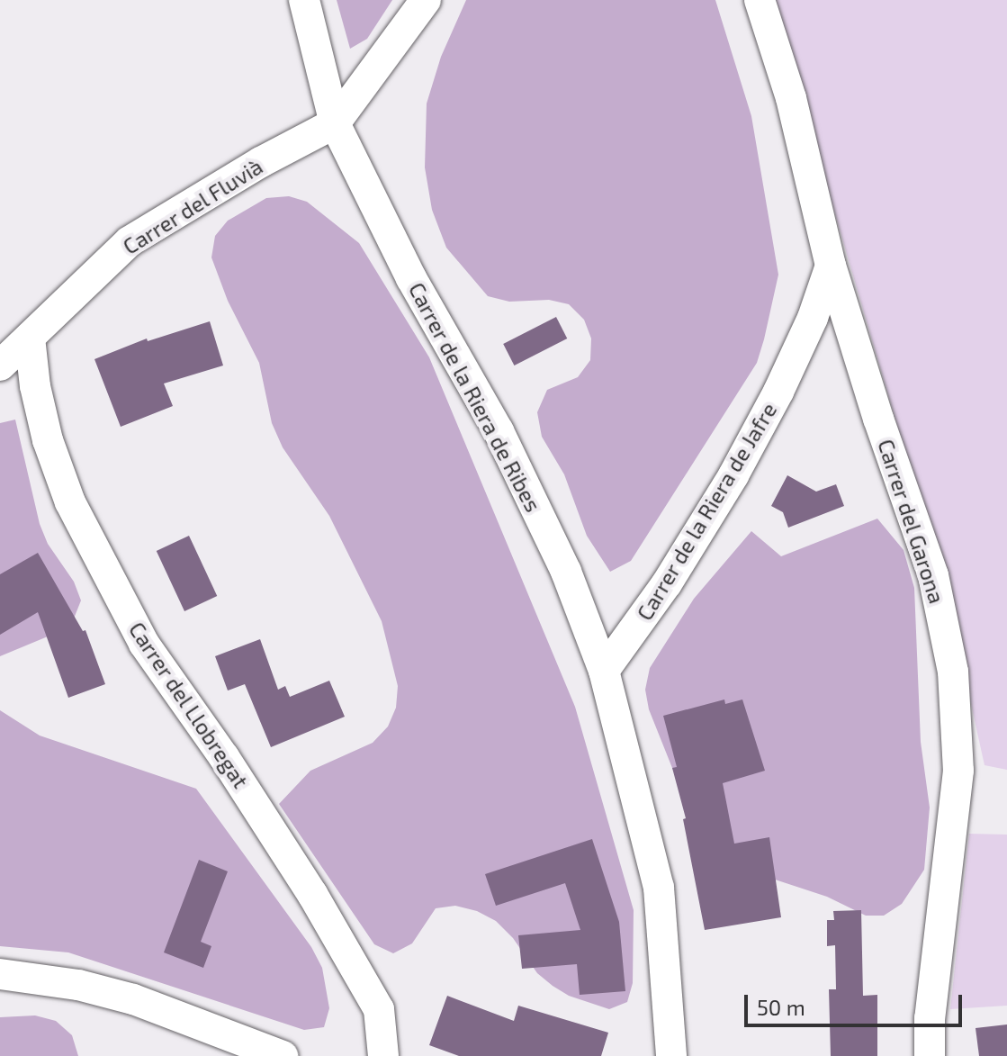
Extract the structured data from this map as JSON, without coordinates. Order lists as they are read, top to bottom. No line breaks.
{"streets":{"street":["Carrer del Fluvià","Carrer de la Riera de Ribes","Carrer de la Riera de Jafre","Carrer del Garona","Carrer del Llobregat"]},"crossings":[["Carrer del Fluvià","Carrer de la Riera de Ribes"],["Carrer del Fluvià","Carrer del Llobregat"],["Carrer de la Riera de Ribes","Carrer de la Riera de Jafre"],["Carrer de la Riera de Jafre","Carrer del Garona"]],"scale_bar":"50 m"}
